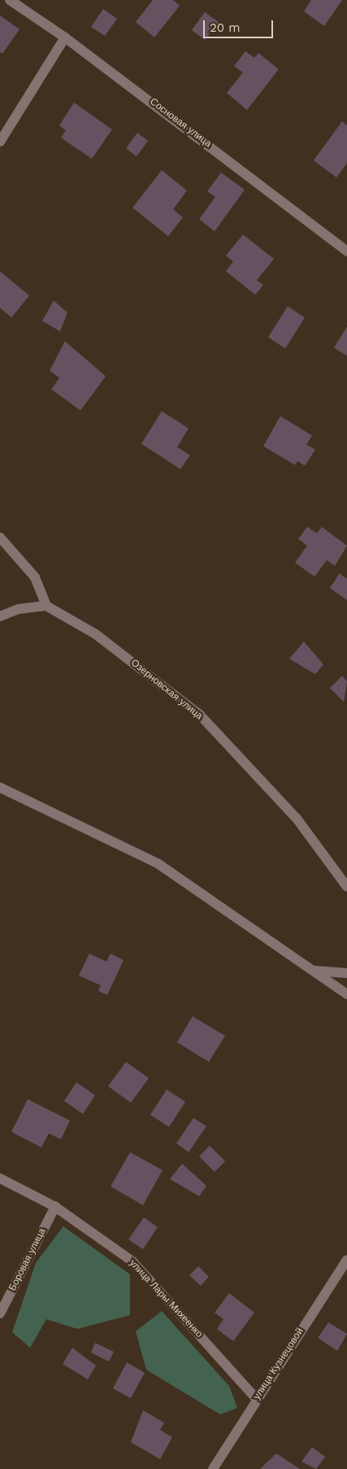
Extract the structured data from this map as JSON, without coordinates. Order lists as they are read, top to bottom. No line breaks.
{"streets":{"street":["Сосновая улица","Озерновская улица","Боровая улица","улица Лары Михеенко","улица Кузнецовой"]},"crossings":[["Боровая улица","улица Лары Михеенко"],["улица Лары Михеенко","улица Кузнецовой"]],"scale_bar":"20 m"}
